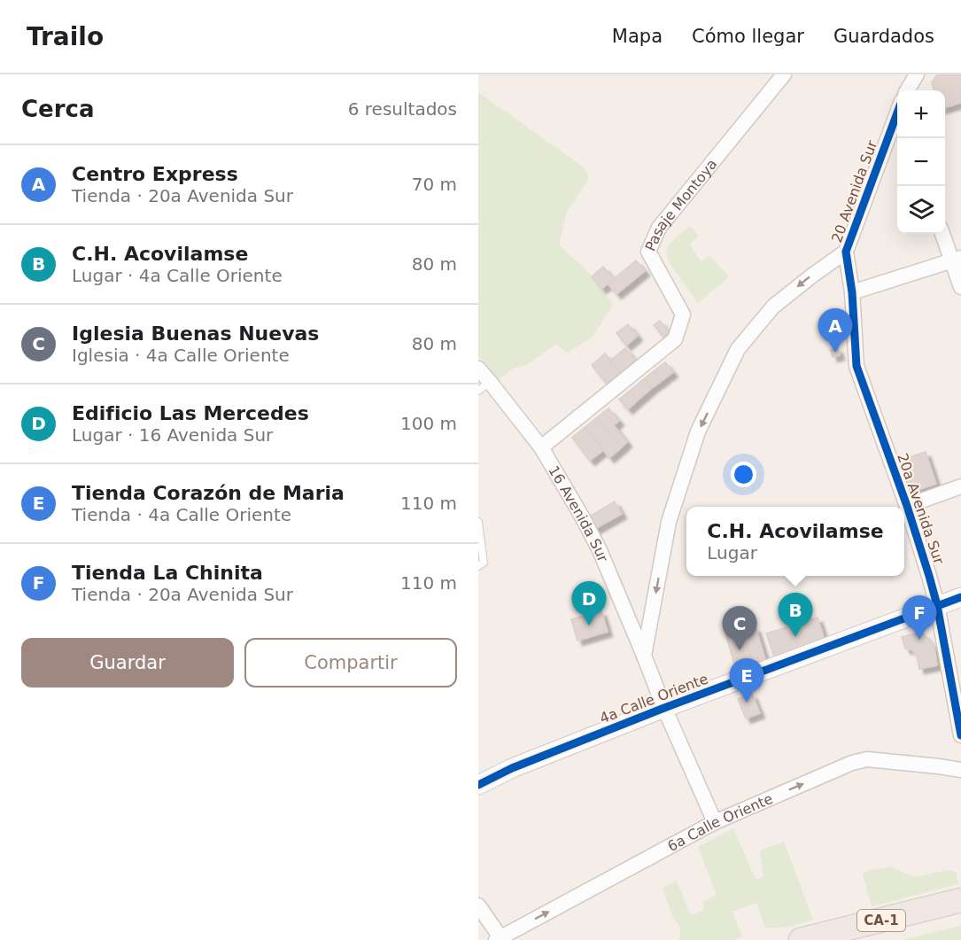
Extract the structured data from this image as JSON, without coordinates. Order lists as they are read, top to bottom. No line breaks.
{"streets":{"highway":["CA-1"],"street":["20 Avenida Sur","Pasaje Montoya","20a Avenida Sur","16 Avenida Sur","4a Calle Oriente","6a Calle Oriente"]},"crossings":[["20 Avenida Sur","20a Avenida Sur"],["Pasaje Montoya","16 Avenida Sur"],["20a Avenida Sur","4a Calle Oriente"],["16 Avenida Sur","4a Calle Oriente"],["16 Avenida Sur","6a Calle Oriente"]],"one_way":["6a Calle Oriente"],"page":{"header":"Trailo","nav":["Mapa","Cómo llegar","Guardados"],"heading":["Cerca","6 resultados"],"map_buttons":["+","−"],"list":[{"mark":"A","name":"Centro Express","note":"Tienda · 20a Avenida Sur","value":"70 m"},{"mark":"B","name":"C.H. Acovilamse","note":"Lugar · 4a Calle Oriente","value":"80 m"},{"mark":"C","name":"Iglesia Buenas Nuevas","note":"Iglesia · 4a Calle Oriente","value":"80 m"},{"mark":"D","name":"Edificio Las Mercedes","note":"Lugar · 16 Avenida Sur","value":"100 m"},{"mark":"E","name":"Tienda Corazón de Maria","note":"Tienda · 4a Calle Oriente","value":"110 m"},{"mark":"F","name":"Tienda La Chinita","note":"Tienda · 20a Avenida Sur","value":"110 m"}],"pins":["A","D","B","F","C","E"],"popup":["C.H. Acovilamse","Lugar"],"buttons":["Guardar","Compartir"]}}
